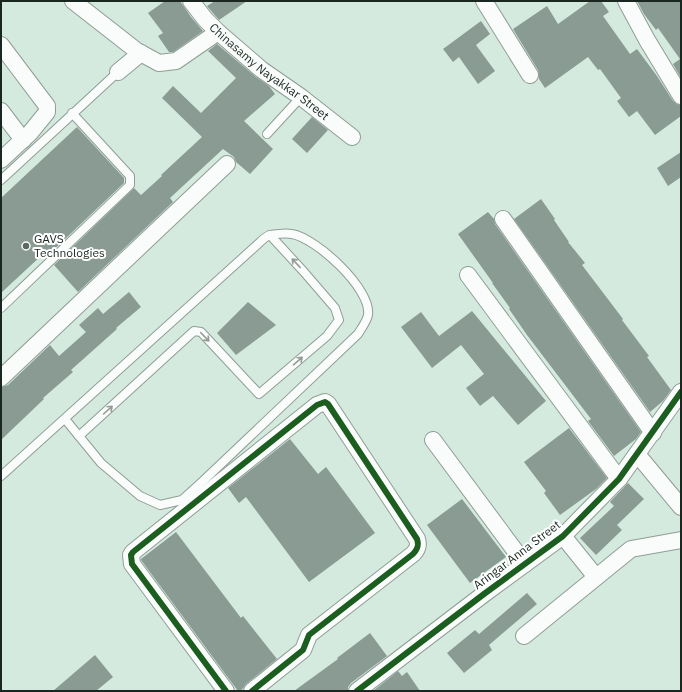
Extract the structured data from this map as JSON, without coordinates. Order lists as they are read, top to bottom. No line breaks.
{"streets":{"street":["Chinasamy Nayakkar Street","Aringar Anna Street"]},"places":["GAVS Technologies"]}
